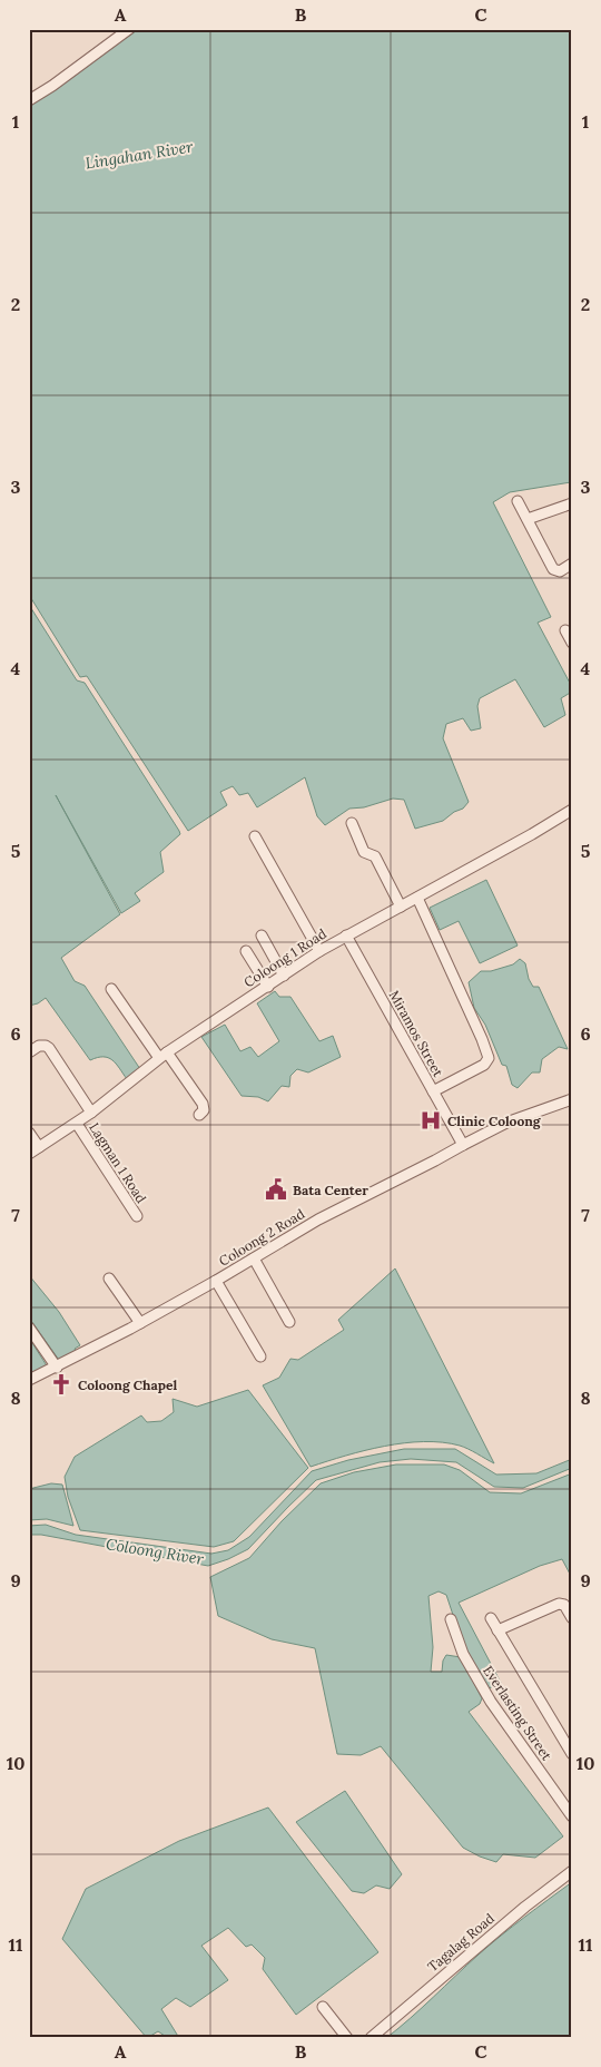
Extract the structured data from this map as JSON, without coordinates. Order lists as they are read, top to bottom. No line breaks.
{"streets":{"street":["Coloong 1 Road","Miramos Street","Lagman 1 Road","Coloong 2 Road","Everlasting Street","Tagalag Road"]},"crossings":[["Coloong 1 Road","Miramos Street"],["Coloong 1 Road","Lagman 1 Road"],["Miramos Street","Coloong 2 Road"]],"water":["Lingahan River","Coloong River"],"places":{"hospital":["Clinic Coloong"],"public building":["Bata Center"],"church":["Coloong Chapel"]},"grid":{"columns":["A","B","C"],"rows":["1","2","3","4","5","6","7","8","9","10","11"]}}
